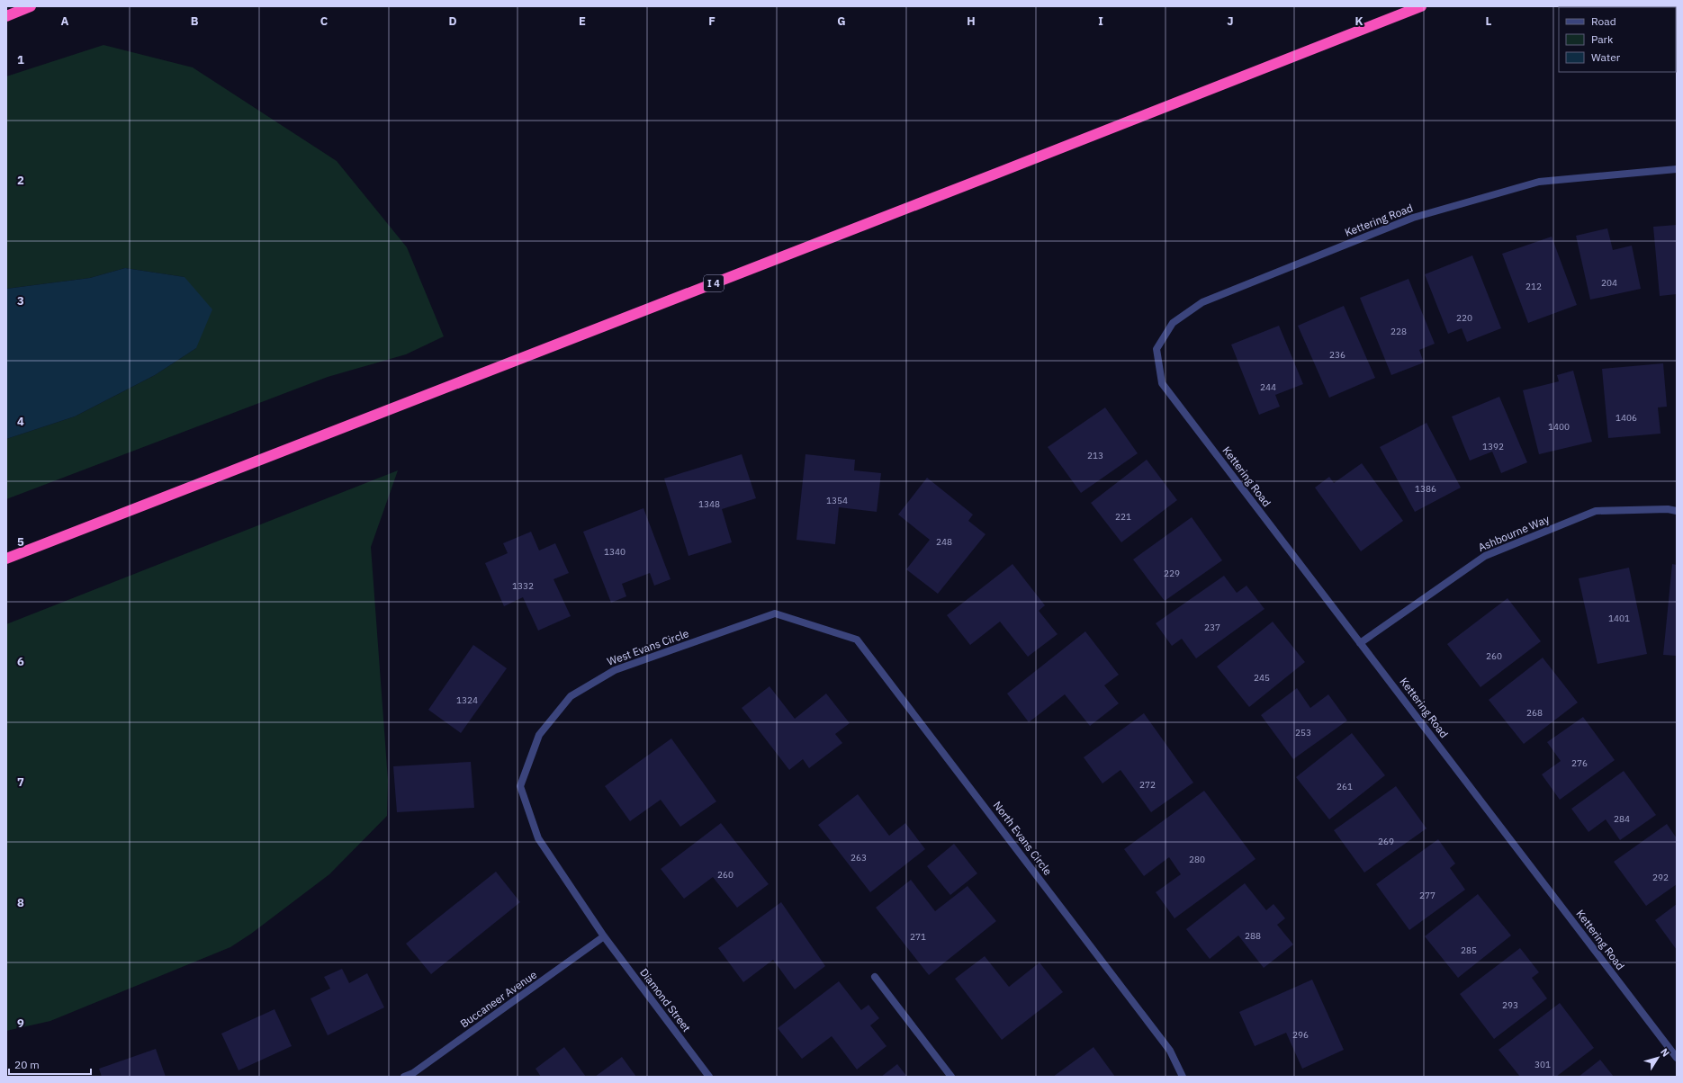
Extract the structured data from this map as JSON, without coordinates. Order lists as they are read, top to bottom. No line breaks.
{"streets":{"highway":["I 4"],"street":["Kettering Road","Ashbourne Way","West Evans Circle","North Evans Circle","Buccaneer Avenue","Diamond Street"]},"crossings":[["Kettering Road","Ashbourne Way"],["West Evans Circle","North Evans Circle"],["West Evans Circle","Buccaneer Avenue"],["West Evans Circle","Diamond Street"],["Buccaneer Avenue","Diamond Street"]],"house_numbers":["204","212","220","228","236","244","1406","1400","1392","213","1386","1354","1348","221","248","1340","229","1332","1401","237","260","245","1324","268","253","276","272","261","284","269","263","280","260","292","277","288","271","285","293","296","301"],"legend":["Road","Park","Water"],"scale_bar":"20 m","north":"top right","grid":{"columns":["A","B","C","D","E","F","G","H","I","J","K","L"],"rows":["1","2","3","4","5","6","7","8","9"]}}
